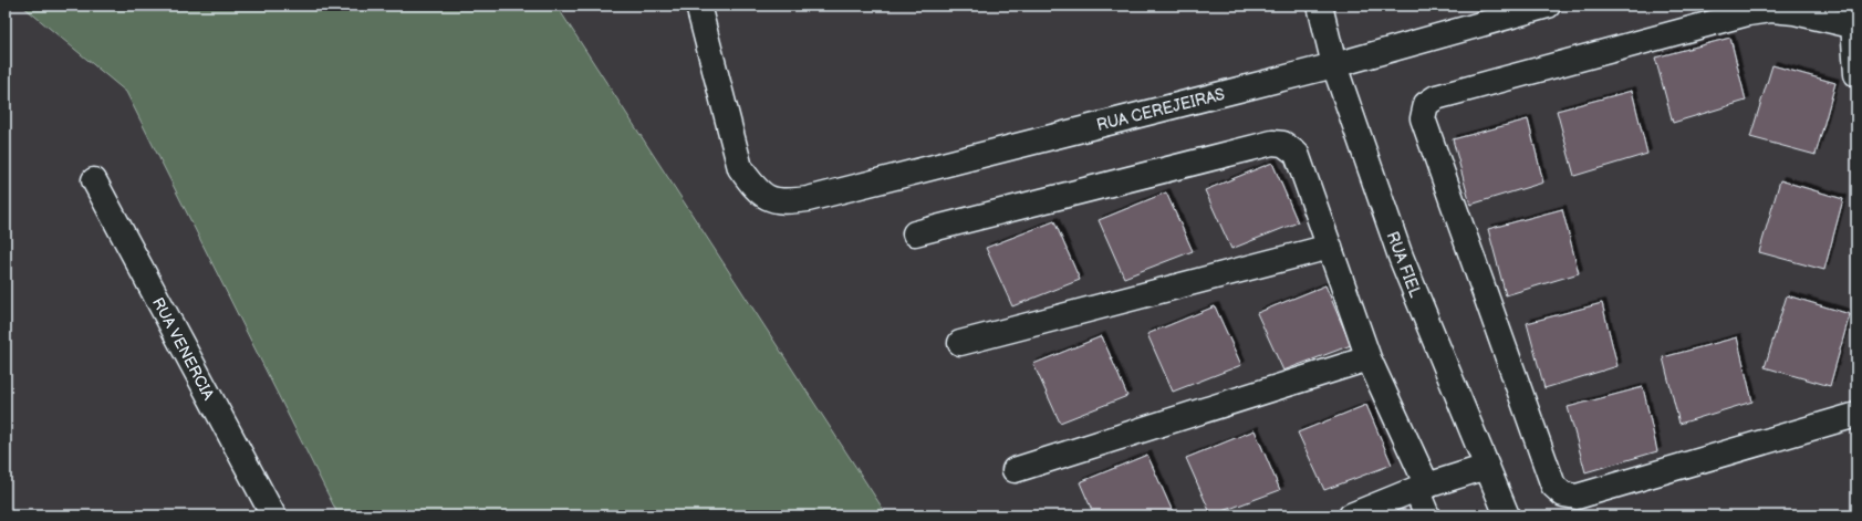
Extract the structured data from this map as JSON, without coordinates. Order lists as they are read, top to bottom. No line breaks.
{"streets":{"street":["RUA CEREJEIRAS","RUA FIEL","RUA VENERCIA"]},"crossings":[["RUA CEREJEIRAS","RUA FIEL"]]}
